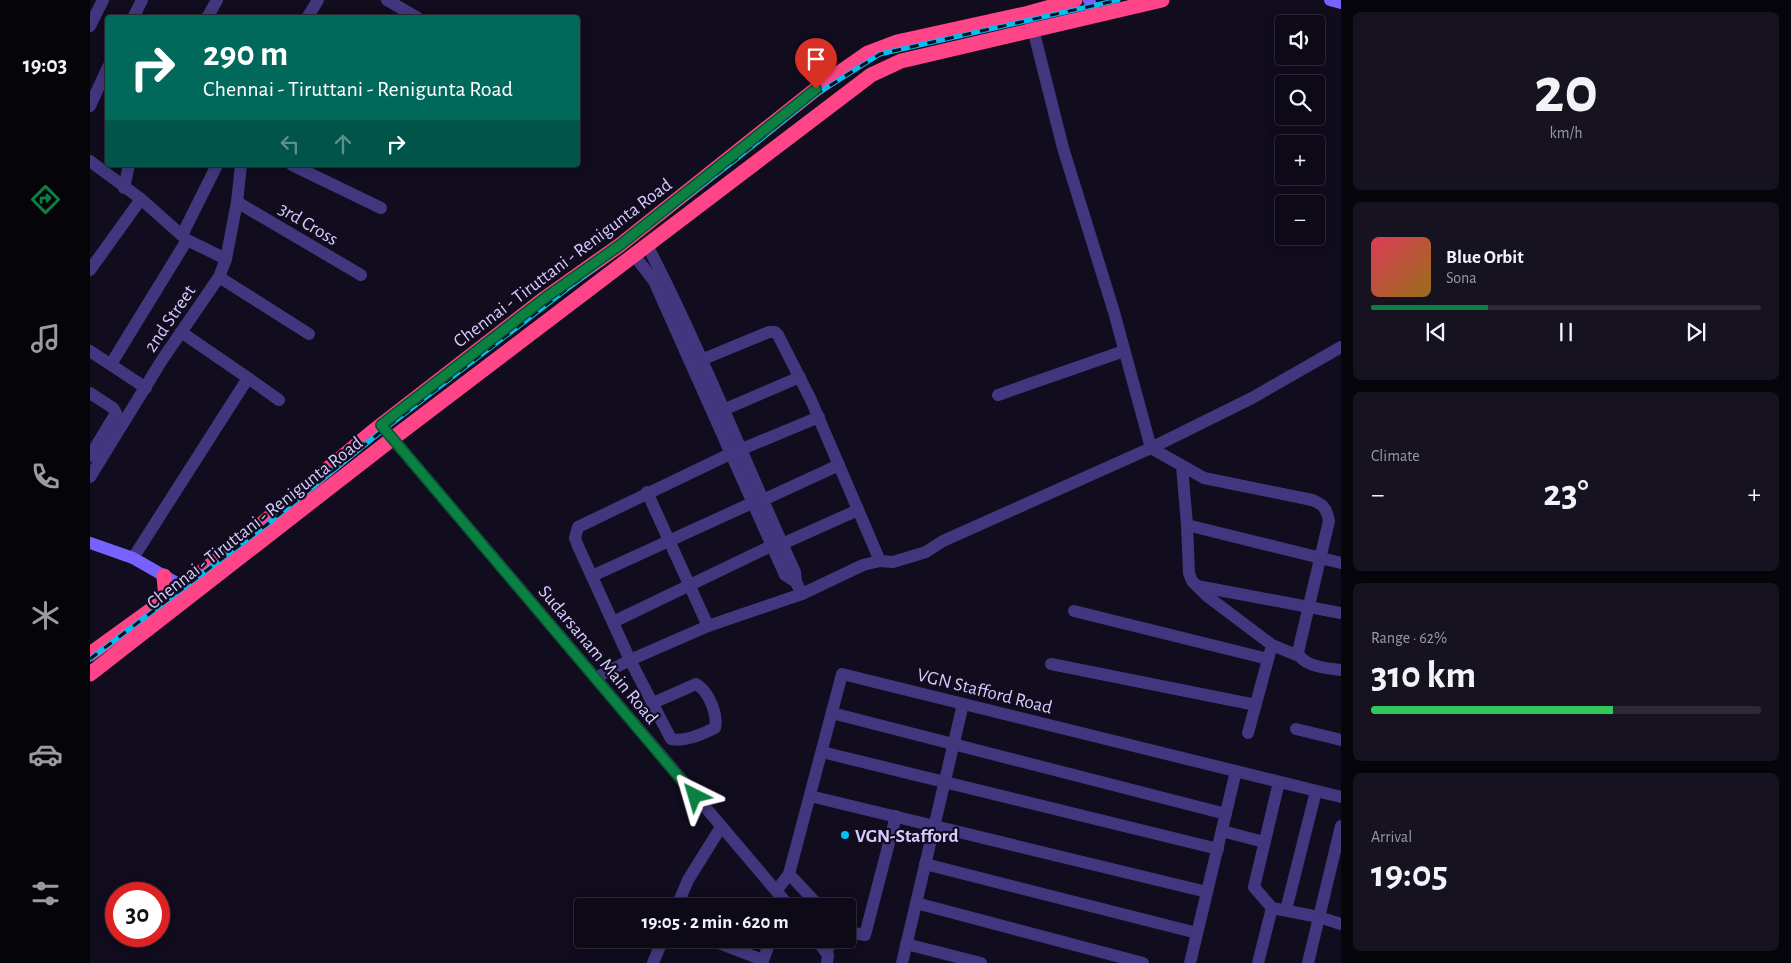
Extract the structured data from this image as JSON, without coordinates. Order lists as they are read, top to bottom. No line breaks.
{"streets":{"highway":["Chennai - Tiruttani - Renigunta Road"],"street":["3rd Cross","2nd Street","Sudarsanam Main Road","VGN Stafford Road"]},"crossings":[["3rd Cross","2nd Street"],["Chennai - Tiruttani - Renigunta Road","Sudarsanam Main Road"],["Sudarsanam Main Road","VGN Stafford Road"]],"places":["VGN-Stafford"],"page":{"tabs":"19:03","tile":[["20","km/h"],"Climate",["Range · 62%","310 km"],["Arrival","19:05"]],"map_buttons":["+","−"],"turn":["290 m","Chennai - Tiruttani - Renigunta Road"],"song":["Blue Orbit","Sona"],"heat":["−","23°","+"],"limit":"30","trip":"19:05 · 2 min · 620 m"}}
